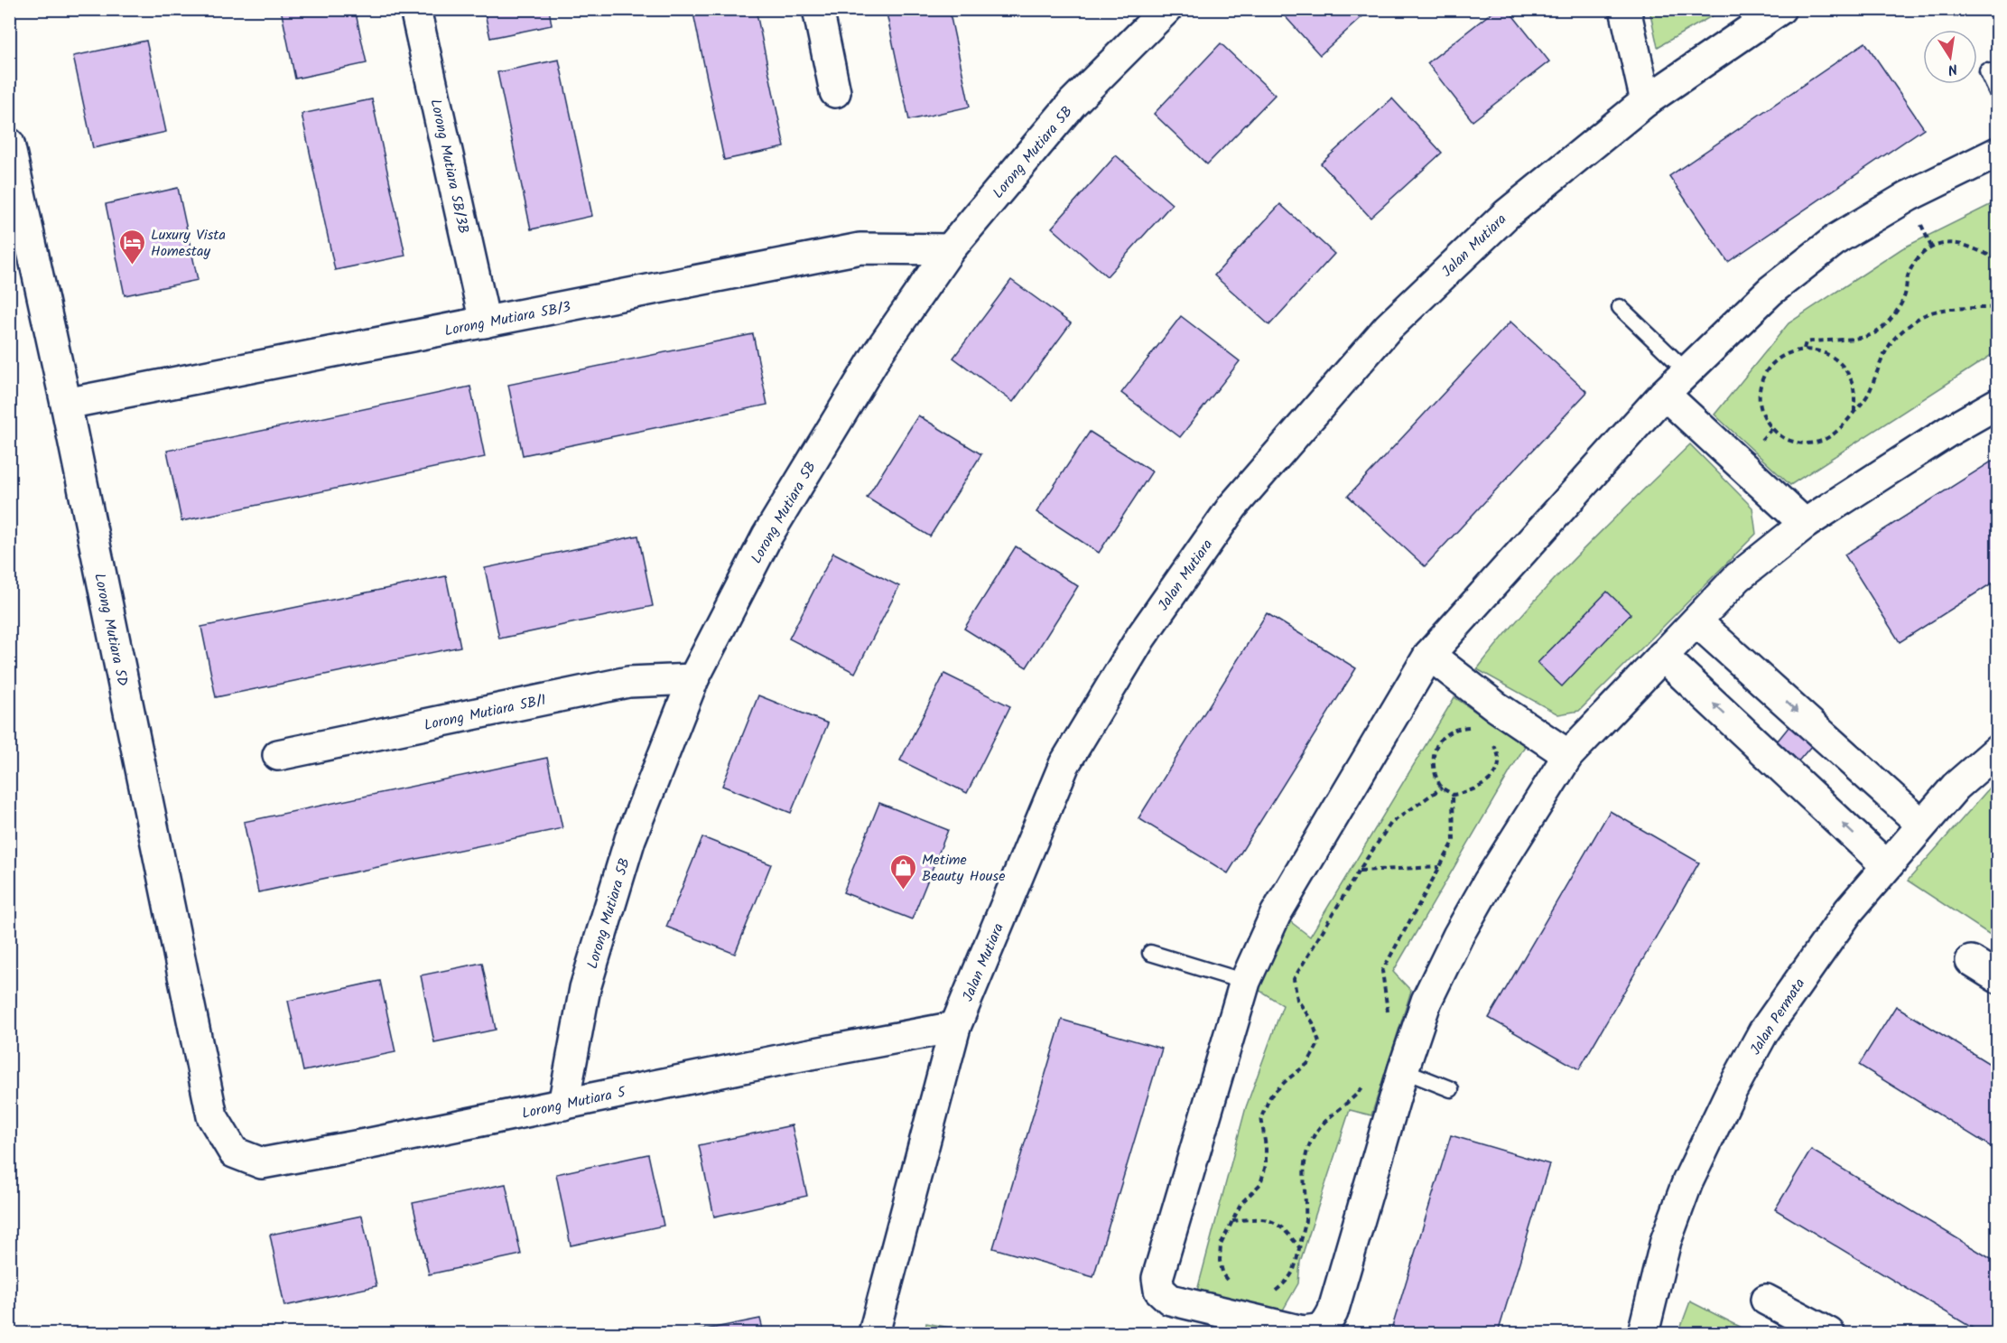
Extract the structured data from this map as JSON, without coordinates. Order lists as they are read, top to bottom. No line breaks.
{"streets":{"street":["Lorong Mutiara 5B","Lorong Mutiara 5B/3B","Jalan Mutiara","Lorong Mutiara 5B/3","Lorong Mutiara 5D","Lorong Mutiara 5B/1","Jalan Permata","Lorong Mutiara 5"]},"crossings":[["Lorong Mutiara 5B","Lorong Mutiara 5B/3"],["Lorong Mutiara 5B","Lorong Mutiara 5B/1"],["Lorong Mutiara 5B","Lorong Mutiara 5"],["Lorong Mutiara 5B/3B","Lorong Mutiara 5B/3"],["Jalan Mutiara","Lorong Mutiara 5"],["Lorong Mutiara 5B/3","Lorong Mutiara 5D"],["Lorong Mutiara 5D","Lorong Mutiara 5"]],"places":{"hotel":["Luxury Vista Homestay"],"shop":["Metime Beauty House"]},"north":"bottom"}
